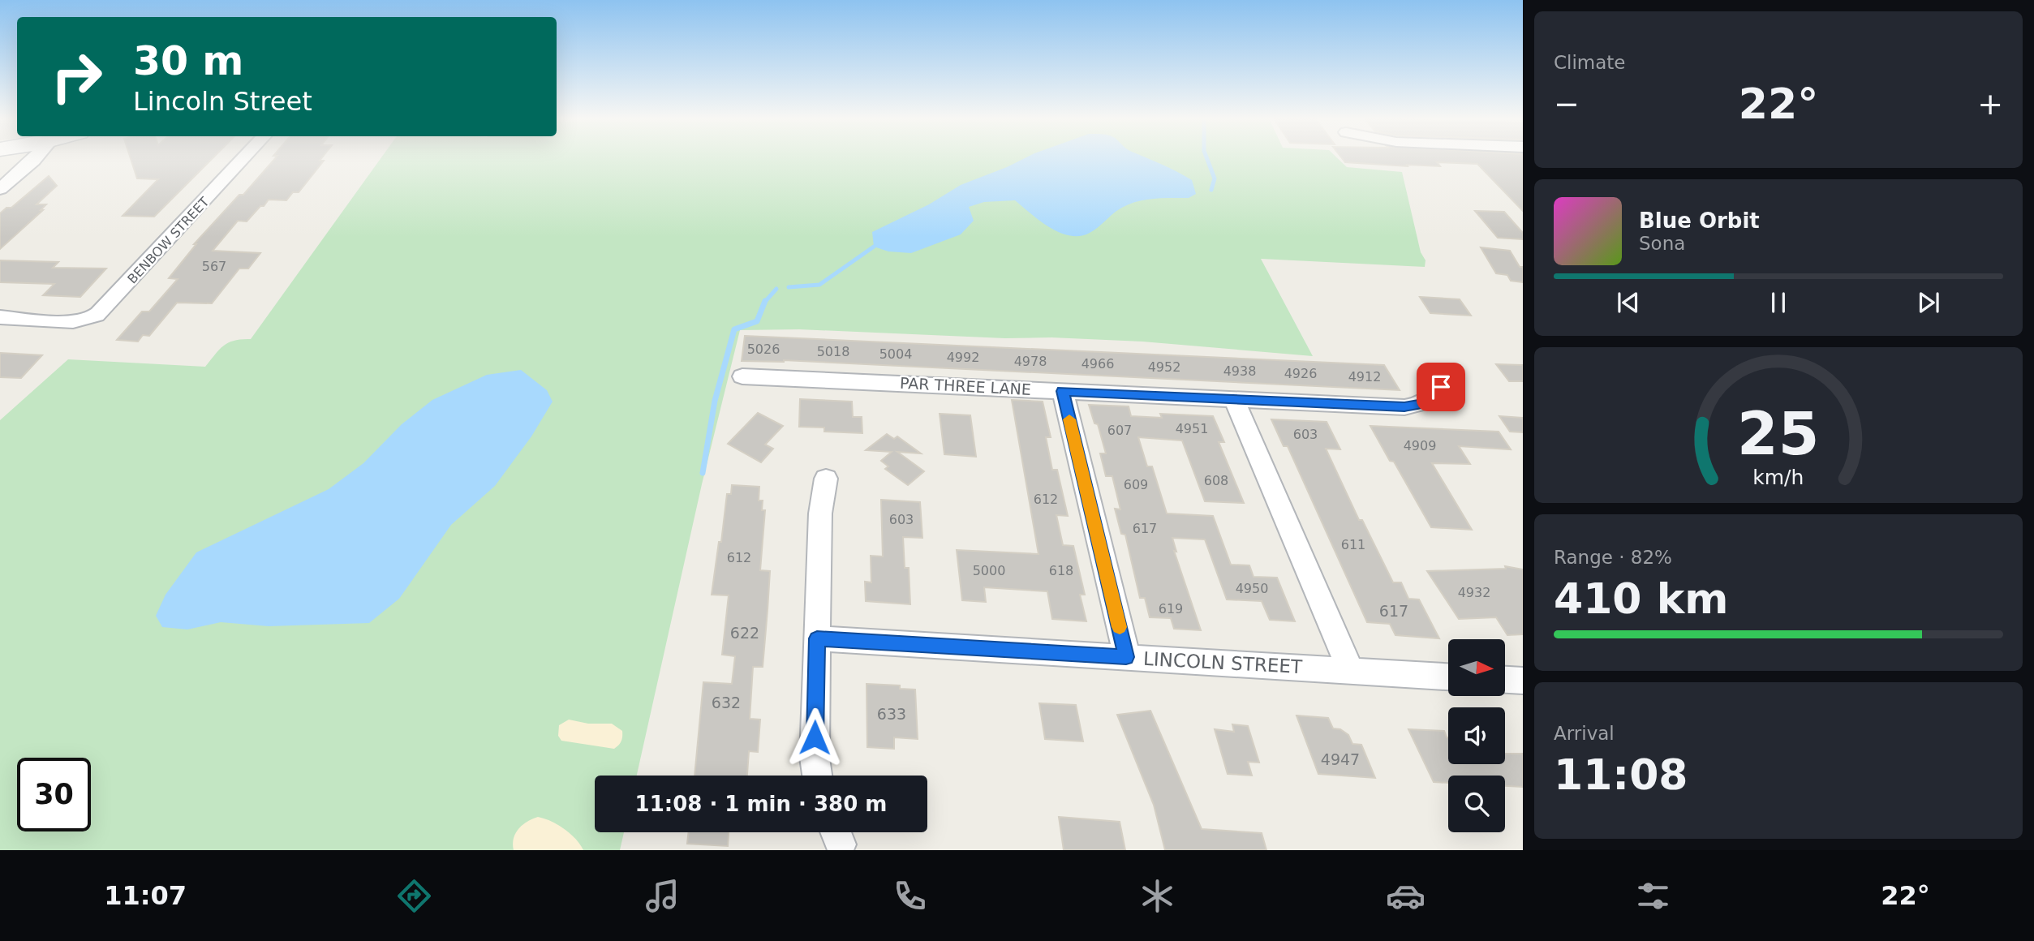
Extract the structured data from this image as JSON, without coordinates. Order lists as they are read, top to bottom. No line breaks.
{"streets":{"street":["BENBOW STREET","PAR THREE LANE","LINCOLN STREET"]},"house_numbers":["567","5026","5018","5004","4992","4978","4966","4952","4938","4926","4912","4951","607","603","4909","608","609","612","603","617","611","612","5000","618","4950","4932","619","617","622","632","633","4947"],"north":"right","page":{"tile":["Climate",["Range · 82%","410 km"],["Arrival","11:08"]],"turn":["30 m","Lincoln Street"],"heat":["−","22°","+"],"song":["Blue Orbit","Sona"],"limit":"30","trip":"11:08 · 1 min · 380 m","tabs":["11:07","22°"],"gauge":["25","km/h"]}}
